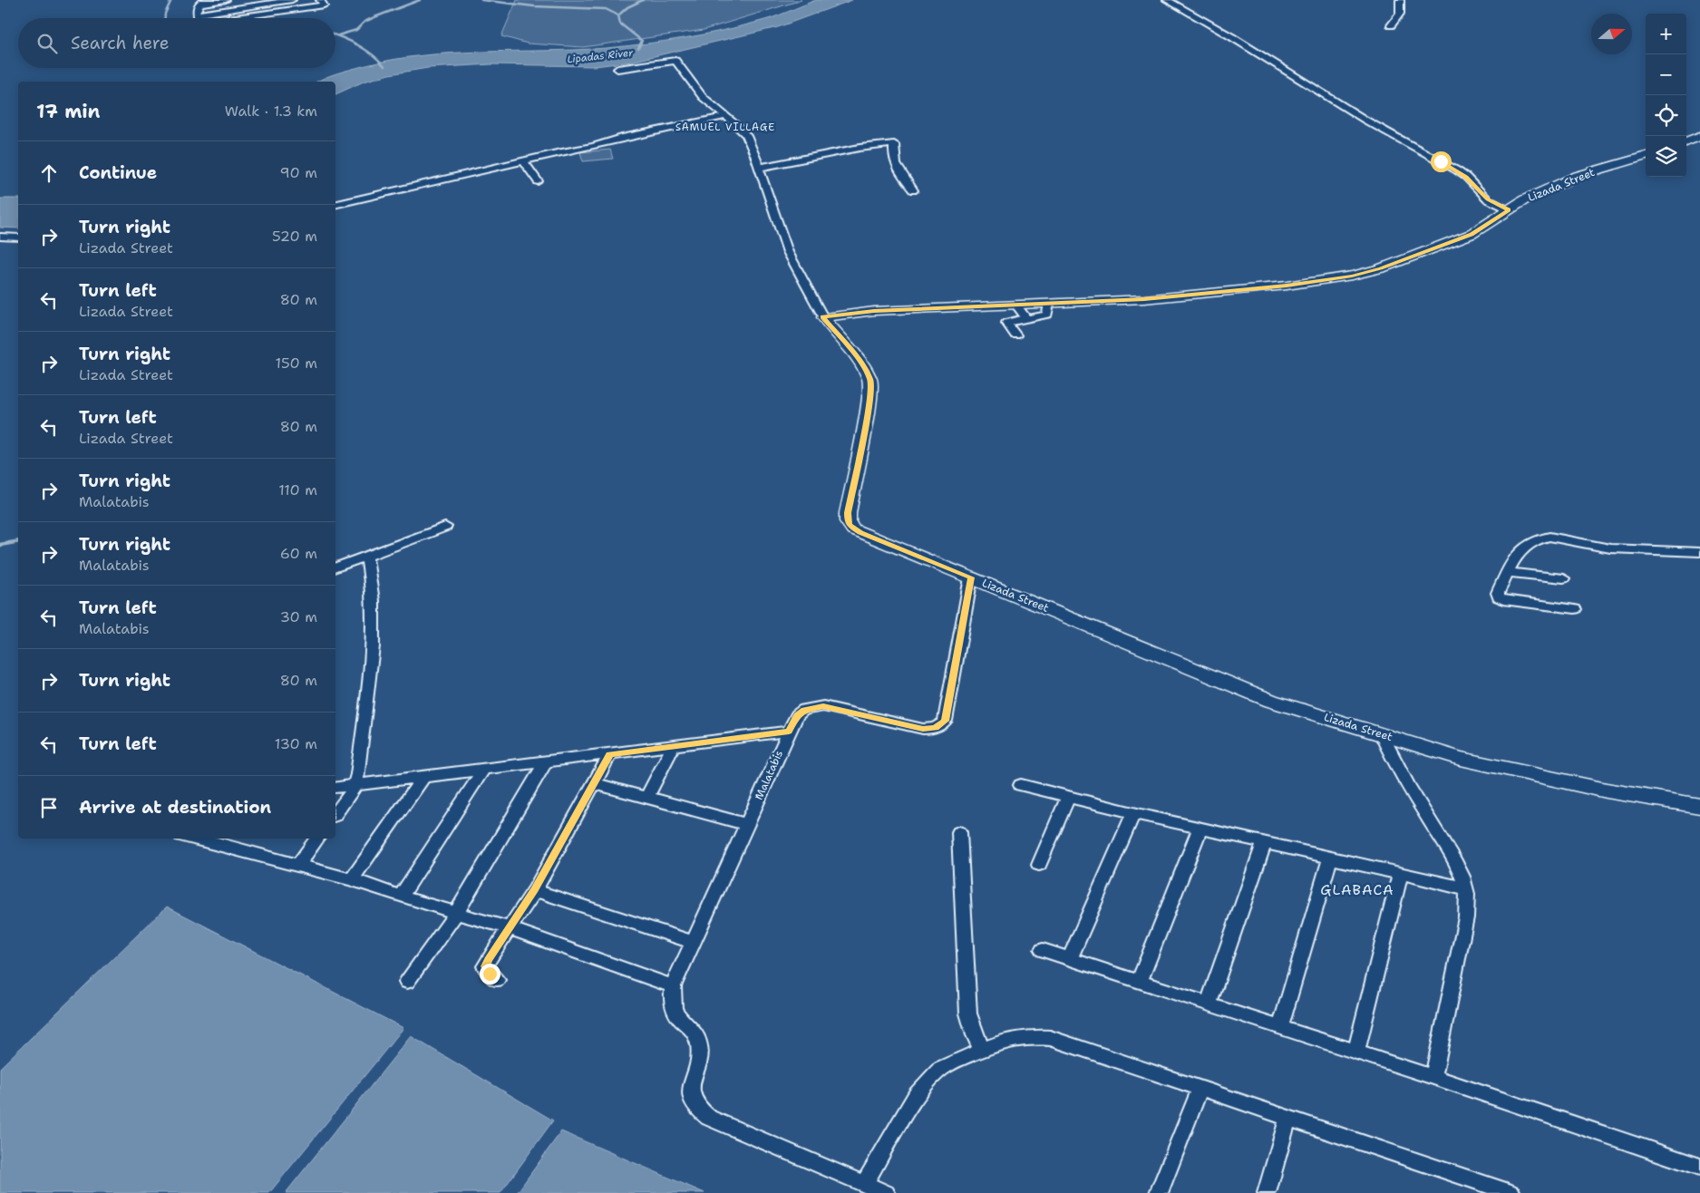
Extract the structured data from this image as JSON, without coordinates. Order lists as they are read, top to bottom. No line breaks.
{"streets":{"street":["Lizada Street","Malatabis"]},"crossings":[["Lizada Street","Malatabis"]],"districts":["SAMUEL VILLAGE","GLABACA"],"water":["Lipadas River"],"north":"right","page":{"map_buttons":["+","−"],"search":"Search here","heading":["17 min","Walk · 1.3 km"],"list":[["Continue","90 m"],["Turn right","Lizada Street","520 m"],["Turn left","Lizada Street","80 m"],["Turn right","Lizada Street","150 m"],["Turn left","Lizada Street","80 m"],["Turn right","Malatabis","110 m"],["Turn right","Malatabis","60 m"],["Turn left","Malatabis","30 m"],["Turn right","80 m"],["Turn left","130 m"],"Arrive at destination"]}}
